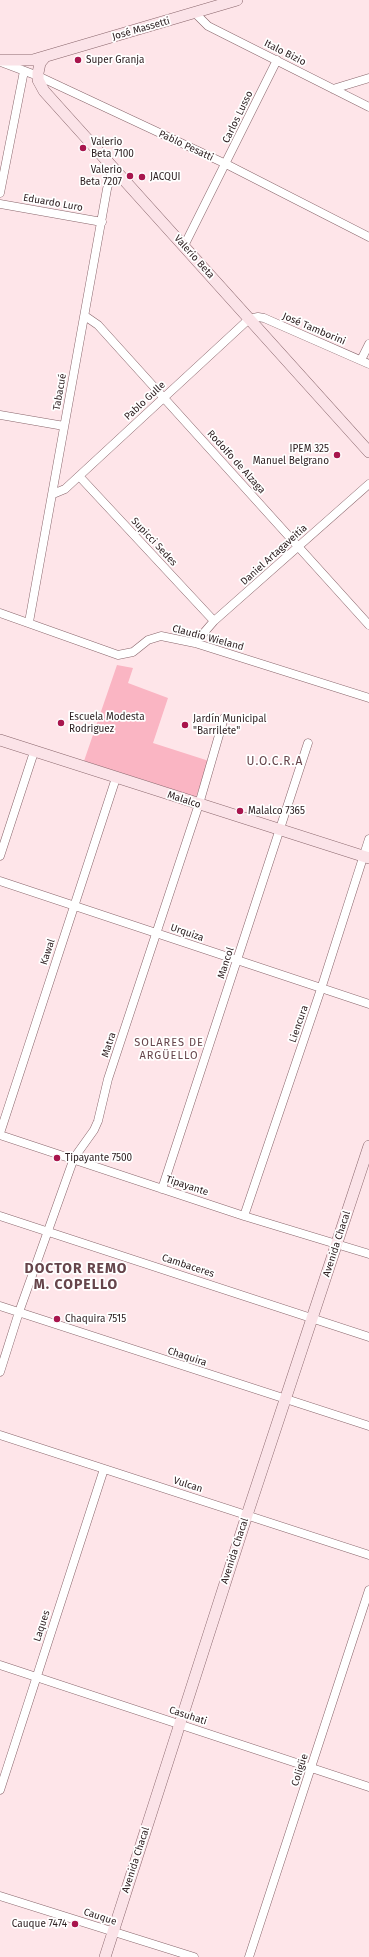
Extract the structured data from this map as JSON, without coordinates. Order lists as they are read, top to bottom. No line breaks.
{"streets":{"main road":["José Massetti","Pablo Pesatti","Valerio Beta","Malalco","Avenida Chacal"],"street":["Italo Bizio","Carlos Lusso","Eduardo Luro","José Tamborini","Tabacué","Pablo Gulle","Rodolfo de Alzaga","Supicci Sedes","Daniel Artagaveitía","Claudio Wieland","Urquiza","Kawal","Mancol","Liencura","Matra","Tipayante","Cambaceres","Chaquira","Vulcan","Laques","Casuhati","Coligüe","Cauque"]},"crossings":[["José Massetti","Italo Bizio"],["José Massetti","Pablo Pesatti"],["Italo Bizio","Carlos Lusso"],["Carlos Lusso","Pablo Pesatti"],["Carlos Lusso","Valerio Beta"],["Pablo Pesatti","Valerio Beta"],["Eduardo Luro","Tabacué"],["Valerio Beta","José Tamborini"],["Valerio Beta","Tabacué"],["Valerio Beta","Pablo Gulle"],["José Tamborini","Pablo Gulle"],["Tabacué","Pablo Gulle"],["Tabacué","Rodolfo de Alzaga"],["Tabacué","Claudio Wieland"],["Pablo Gulle","Rodolfo de Alzaga"],["Pablo Gulle","Supicci Sedes"],["Rodolfo de Alzaga","Daniel Artagaveitía"],["Supicci Sedes","Daniel Artagaveitía"],["Daniel Artagaveitía","Claudio Wieland"],["Malalco","Kawal"],["Malalco","Mancol"],["Malalco","Liencura"],["Malalco","Matra"],["Urquiza","Kawal"],["Urquiza","Mancol"],["Urquiza","Liencura"],["Urquiza","Matra"],["Kawal","Tipayante"],["Mancol","Tipayante"],["Liencura","Tipayante"],["Matra","Tipayante"],["Matra","Cambaceres"],["Matra","Chaquira"],["Tipayante","Avenida Chacal"],["Avenida Chacal","Cambaceres"],["Avenida Chacal","Chaquira"],["Avenida Chacal","Vulcan"],["Avenida Chacal","Casuhati"],["Avenida Chacal","Cauque"],["Vulcan","Laques"],["Laques","Casuhati"],["Casuhati","Coligüe"]],"districts":["U.O.C.R.A","SOLARES DE ARGÜELLO","DOCTOR REMO M. COPELLO"],"places":["Super Granja","Valerio Beta 7100","Valerio Beta 7207","JACQUI","IPEM 325 Manuel Belgrano","Escuela Modesta Rodriguez","Jardín Municipal \"Barrilete\"","Malalco 7365","Tipayante 7500","Chaquira 7515","Cauque 7474"]}
